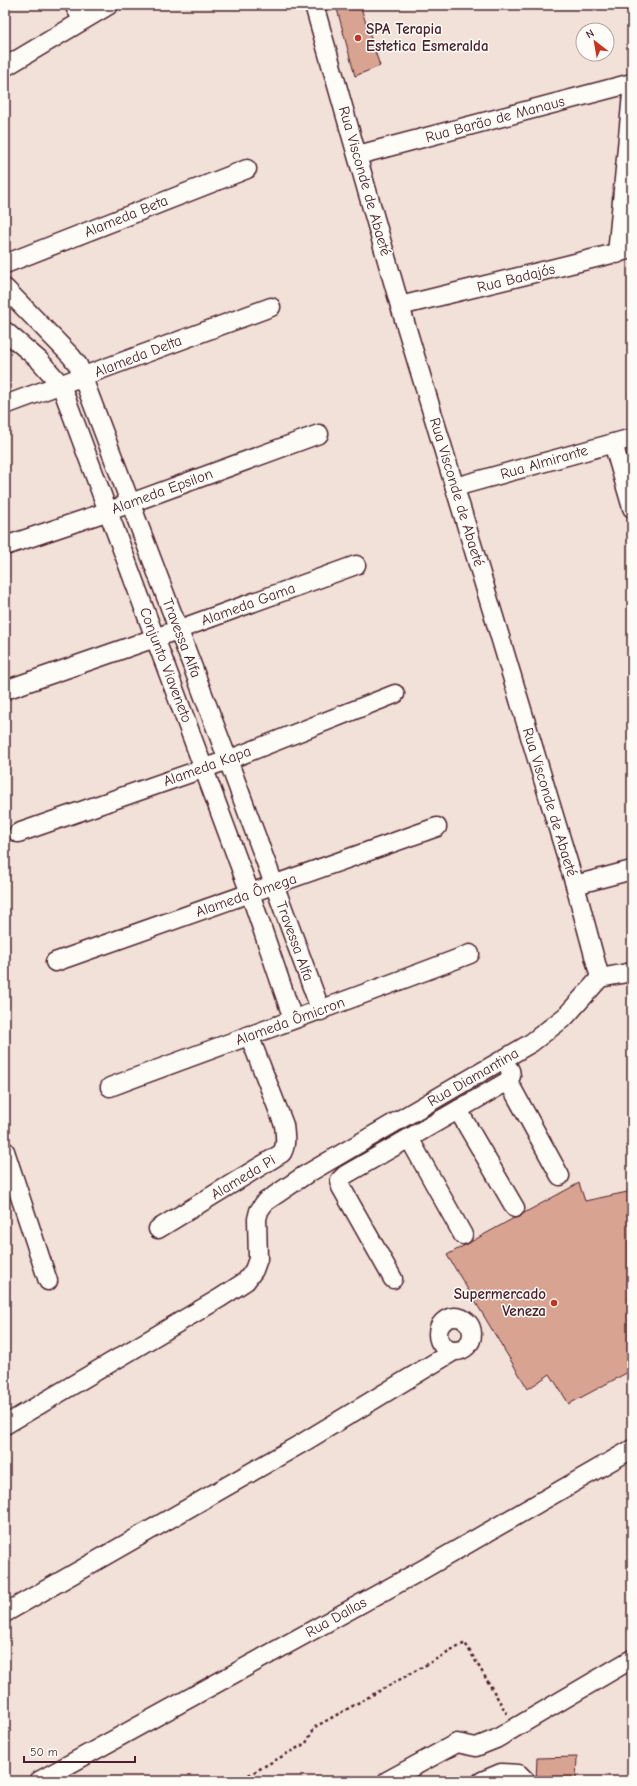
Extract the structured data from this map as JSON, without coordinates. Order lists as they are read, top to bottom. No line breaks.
{"streets":{"street":["Rua Barão de Manaus","Rua Visconde de Abaeté","Alameda Beta","Rua Badajós","Alameda Delta","Rua Almirante","Alameda Epsilon","Alameda Gama","Travessa Alfa","Conjunto Viaveneto","Alameda Kapa","Alameda Ômega","Alameda Ômicron","Rua Diamantina","Alameda Pi","Rua Dallas"]},"crossings":[["Rua Barão de Manaus","Rua Visconde de Abaeté"],["Rua Visconde de Abaeté","Rua Badajós"],["Rua Visconde de Abaeté","Rua Almirante"],["Rua Visconde de Abaeté","Rua Diamantina"],["Alameda Delta","Travessa Alfa"],["Alameda Delta","Conjunto Viaveneto"],["Alameda Epsilon","Travessa Alfa"],["Alameda Epsilon","Conjunto Viaveneto"],["Alameda Gama","Travessa Alfa"],["Alameda Gama","Conjunto Viaveneto"],["Travessa Alfa","Alameda Kapa"],["Travessa Alfa","Alameda Ômega"],["Travessa Alfa","Alameda Ômicron"],["Conjunto Viaveneto","Alameda Kapa"],["Conjunto Viaveneto","Alameda Ômega"],["Conjunto Viaveneto","Alameda Ômicron"],["Alameda Ômicron","Alameda Pi"]],"places":["SPA Terapia Estetica Esmeralda","Supermercado Veneza"],"scale_bar":"50 m","north":"top left"}
